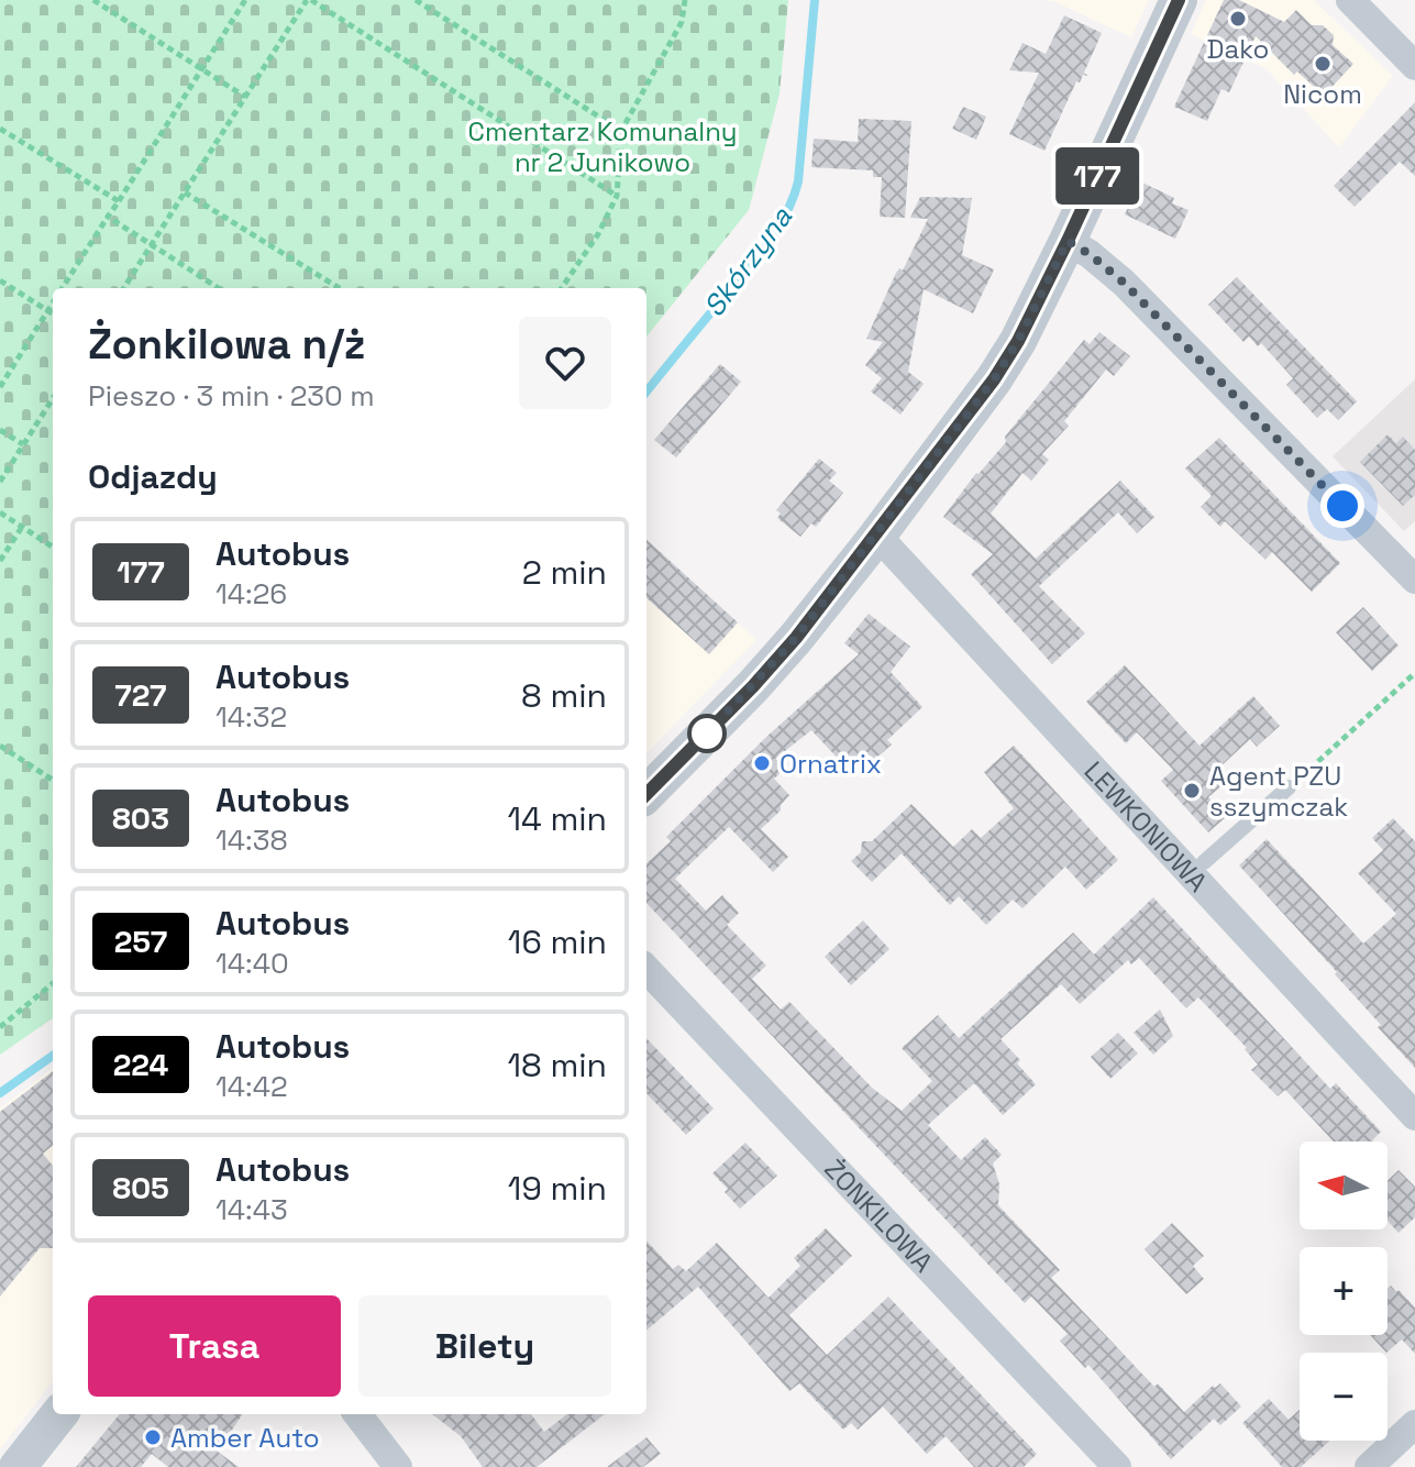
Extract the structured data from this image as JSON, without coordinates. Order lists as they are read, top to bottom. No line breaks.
{"streets":{"street":["LEWKONIOWA","ŻONKILOWA"]},"water":["Skórzyna"],"parks":["Cmentarz Komunalny nr 2 Junikowo"],"places":["Dako","Nicom","Ornatrix","Agent PZU sszymczak","Amber Auto"],"lines":["bus line 177"],"north":"left","page":{"on_map":"177","heading":[["Żonkilowa n/ż","Pieszo · 3 min · 230 m"],"Odjazdy"],"list":[{"mark":"177","name":"Autobus","note":"14:26","value":"2 min"},{"mark":"727","name":"Autobus","note":"14:32","value":"8 min"},{"mark":"803","name":"Autobus","note":"14:38","value":"14 min"},{"mark":"257","name":"Autobus","note":"14:40","value":"16 min"},{"mark":"224","name":"Autobus","note":"14:42","value":"18 min"},{"mark":"805","name":"Autobus","note":"14:43","value":"19 min"}],"map_buttons":["+","−"],"buttons":["Trasa","Bilety"]}}
